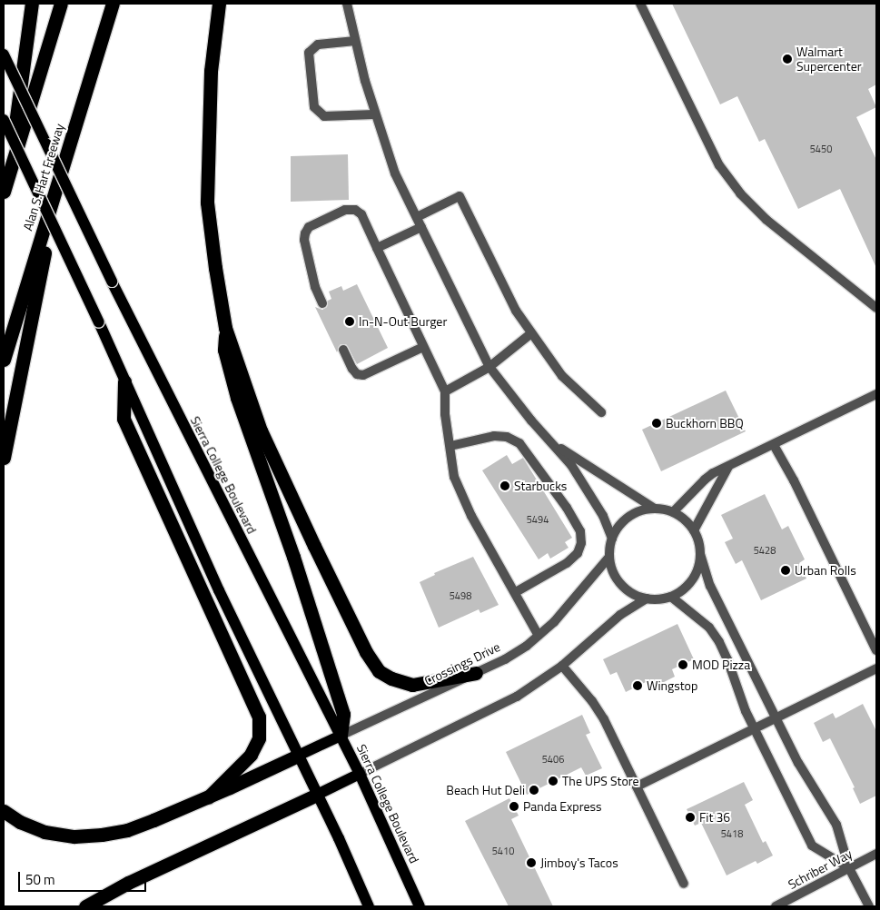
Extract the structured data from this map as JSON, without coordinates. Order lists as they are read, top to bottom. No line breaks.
{"streets":{"highway":["Alan S. Hart Freeway"],"main road":["Sierra College Boulevard","Crossings Drive"],"street":["Schriber Way"]},"crossings":[["Sierra College Boulevard","Crossings Drive"]],"places":["Walmart Supercenter","In-N-Out Burger","Buckhorn BBQ","Starbucks","Urban Rolls","MOD Pizza","Wingstop","The UPS Store","Beach Hut Deli","Panda Express","Fit 36","Jimboy's Tacos"],"house_numbers":["5450","5494","5428","5498","5406","5418","5410"],"scale_bar":"50 m"}
